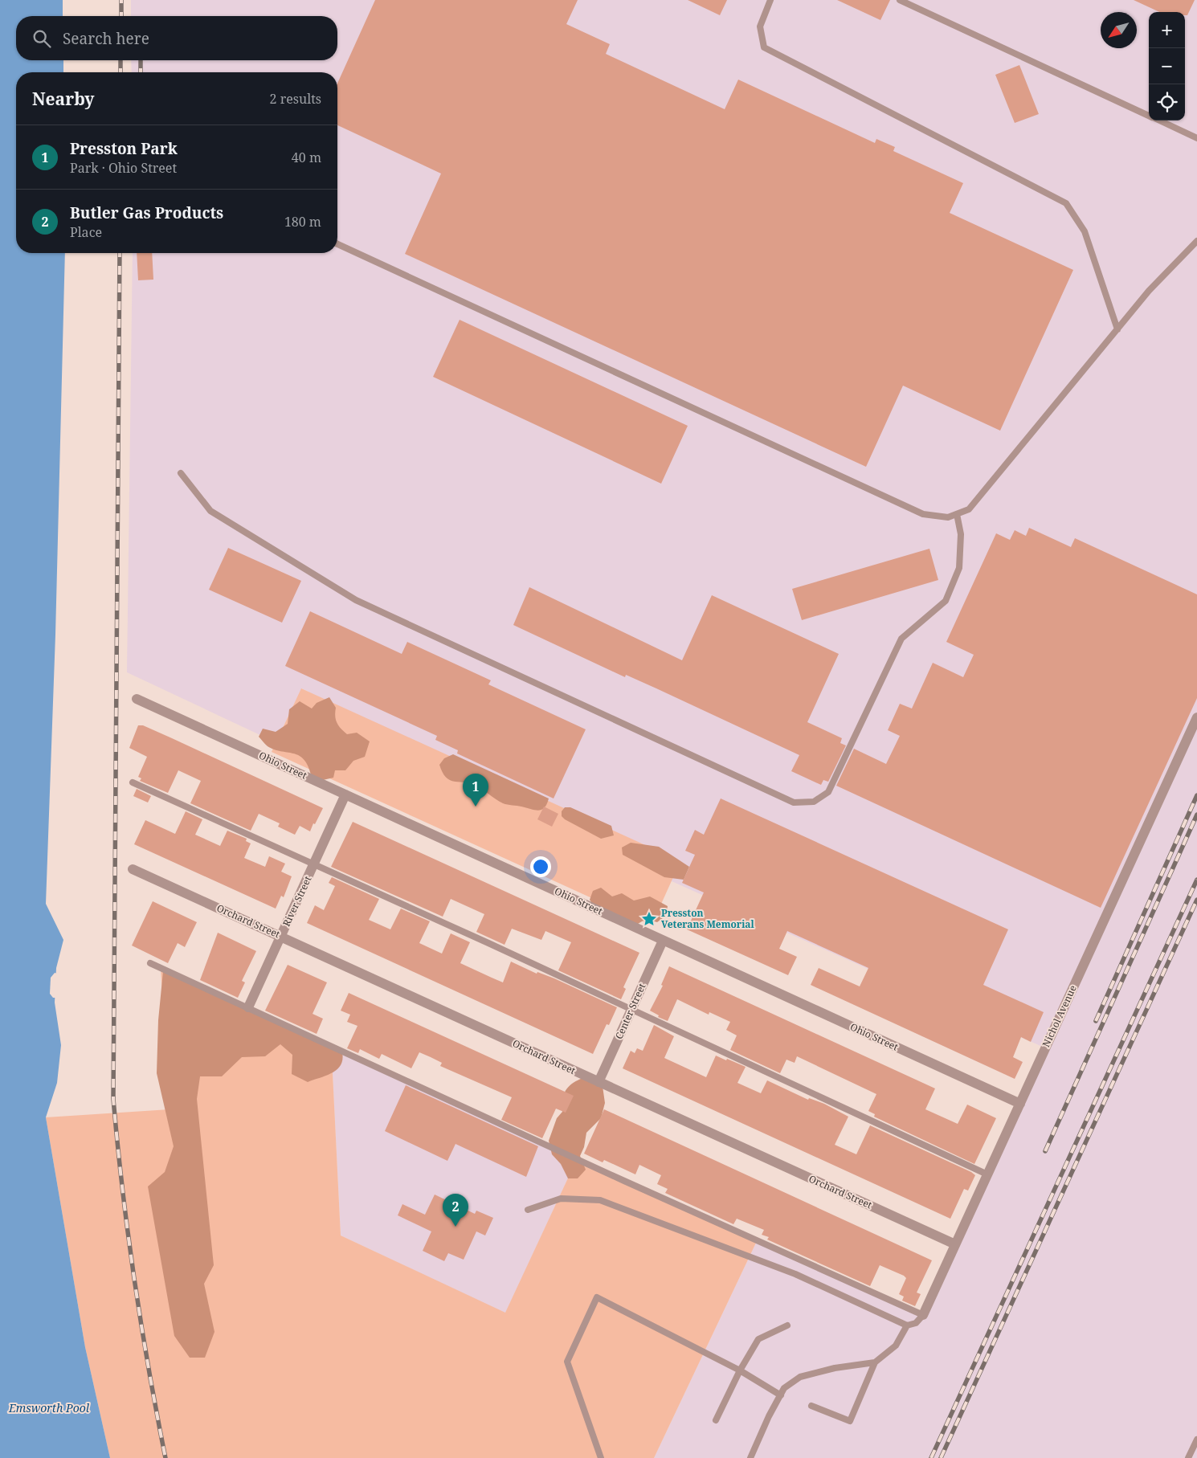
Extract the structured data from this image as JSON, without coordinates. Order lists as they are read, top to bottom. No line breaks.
{"streets":{"street":["Ohio Street","River Street","Orchard Street","Center Street","Nichol Avenue"]},"crossings":[["Ohio Street","River Street"],["Ohio Street","Center Street"],["Ohio Street","Nichol Avenue"],["River Street","Orchard Street"],["Orchard Street","Center Street"],["Orchard Street","Nichol Avenue"]],"water":["Emsworth Pool"],"places":{"place":["Presston Veterans Memorial"]},"north":"bottom left","page":{"map_buttons":["+","−"],"search":"Search here","heading":["Nearby","2 results"],"list":[{"mark":"1","name":"Presston Park","note":"Park · Ohio Street","value":"40 m"},{"mark":"2","name":"Butler Gas Products","note":"Place","value":"180 m"}],"pins":["1","2"]}}
